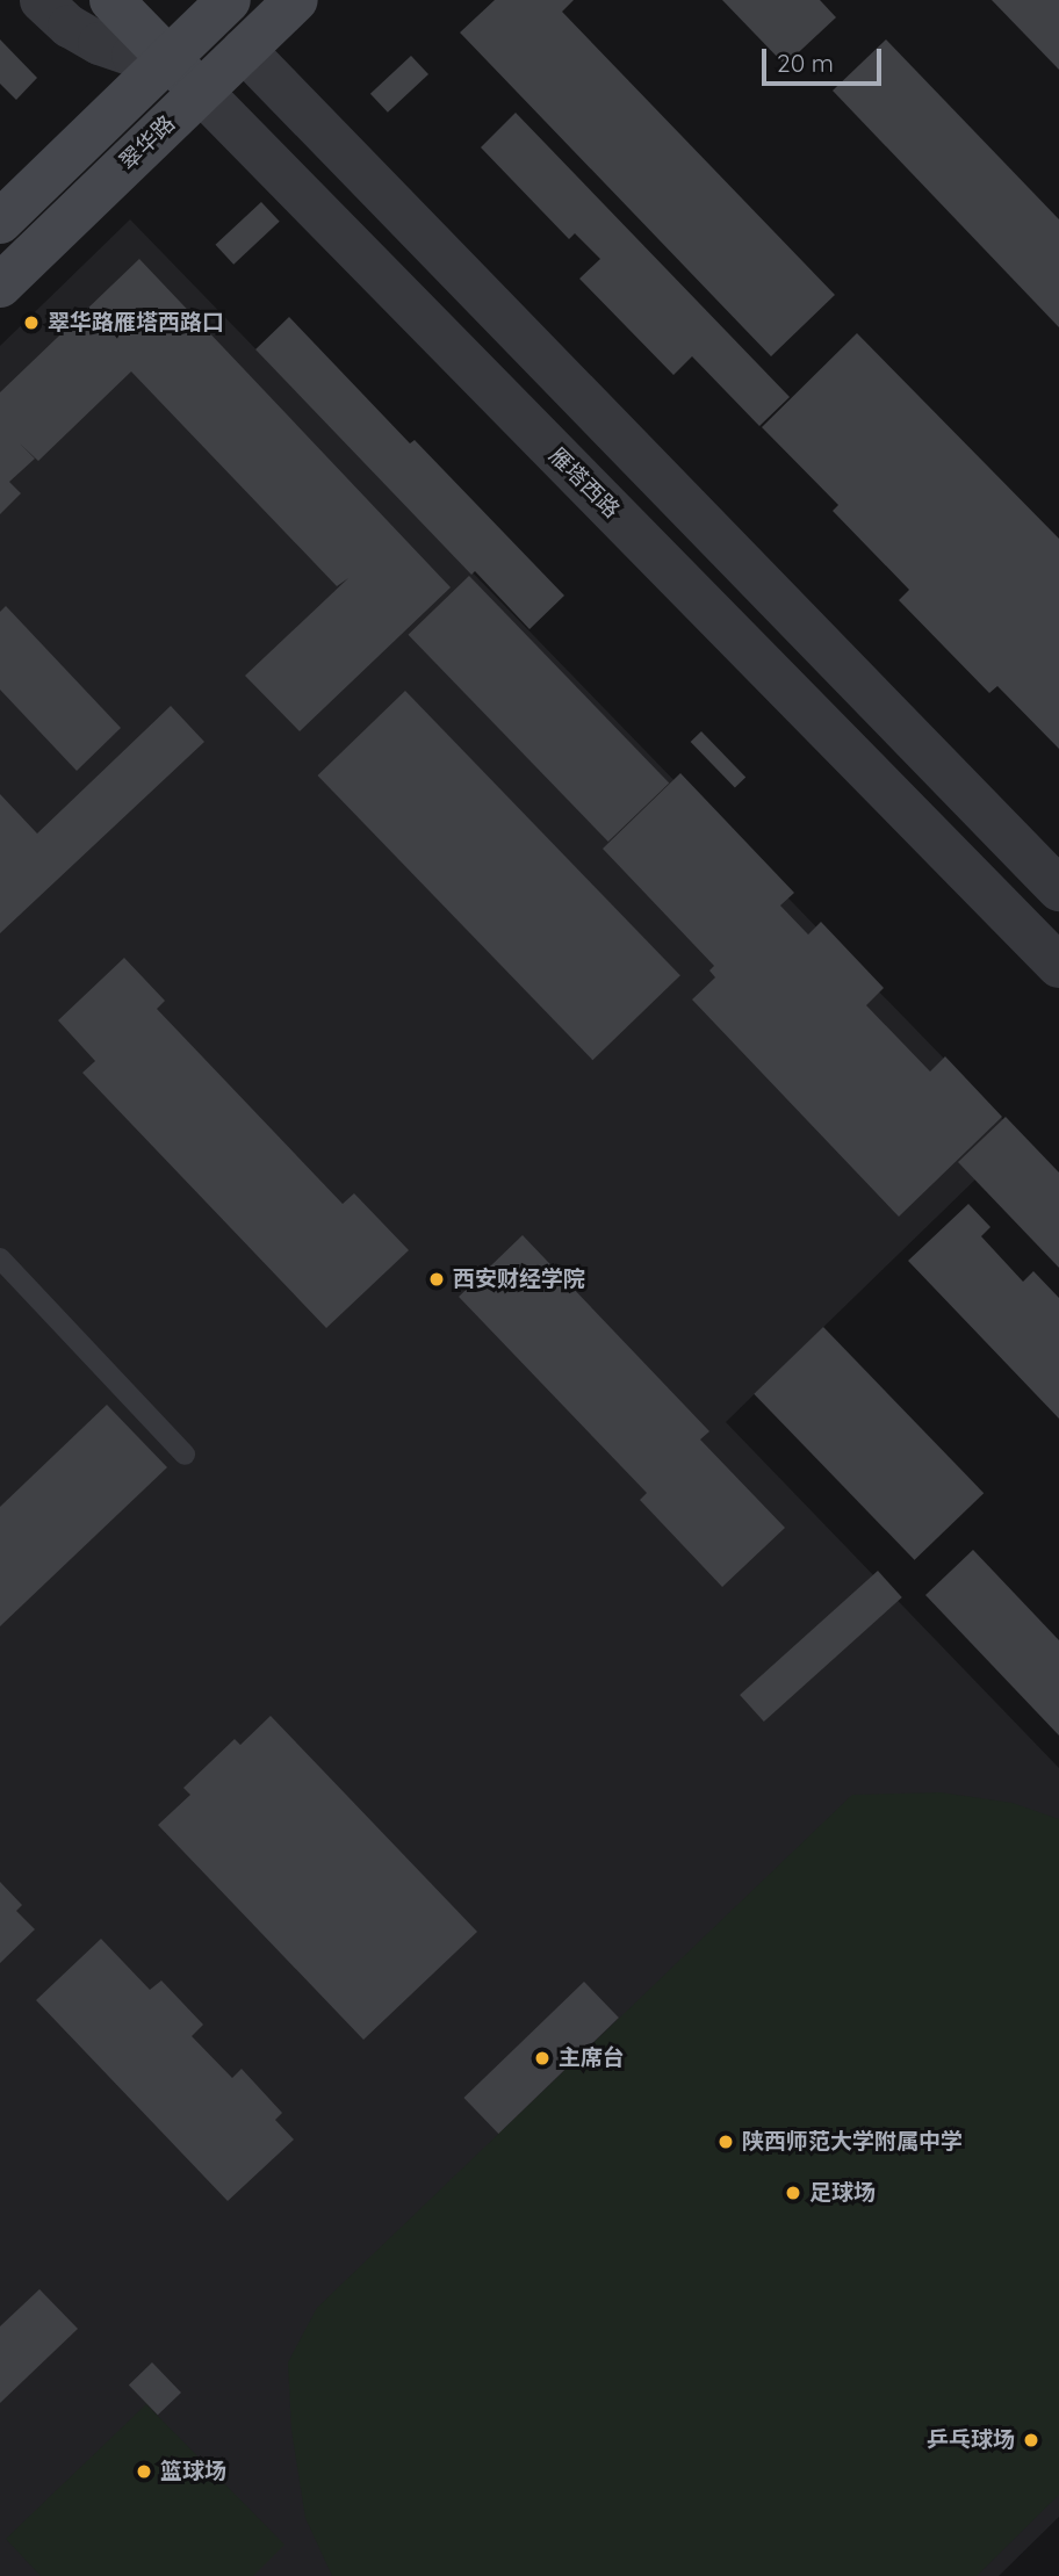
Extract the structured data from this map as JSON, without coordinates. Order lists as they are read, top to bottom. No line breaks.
{"streets":{"main road":["翠华路","雁塔西路"]},"crossings":[["翠华路","雁塔西路"]],"places":["翠华路雁塔西路口","西安财经学院","主席台","陕西师范大学附属中学","足球场","乒乓球场","篮球场"],"scale_bar":"20 m"}
